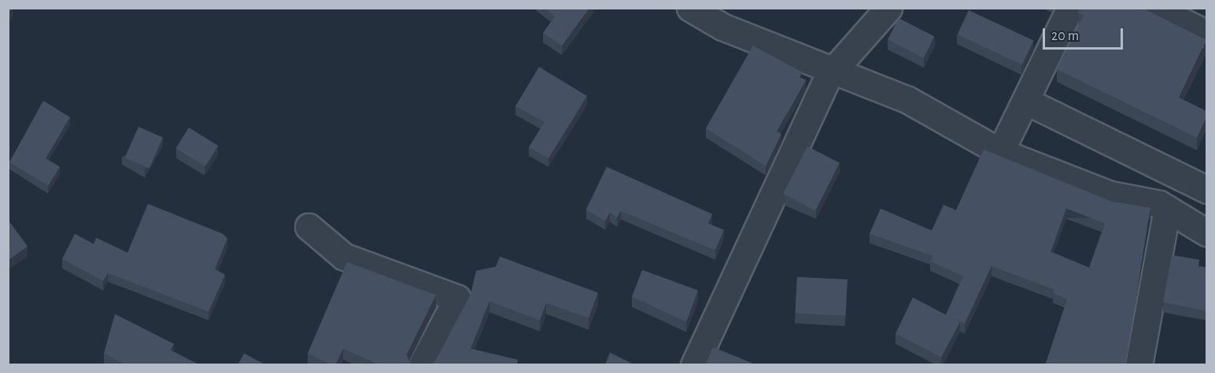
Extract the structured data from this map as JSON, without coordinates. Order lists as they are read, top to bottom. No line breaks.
{"scale_bar":"20 m"}
